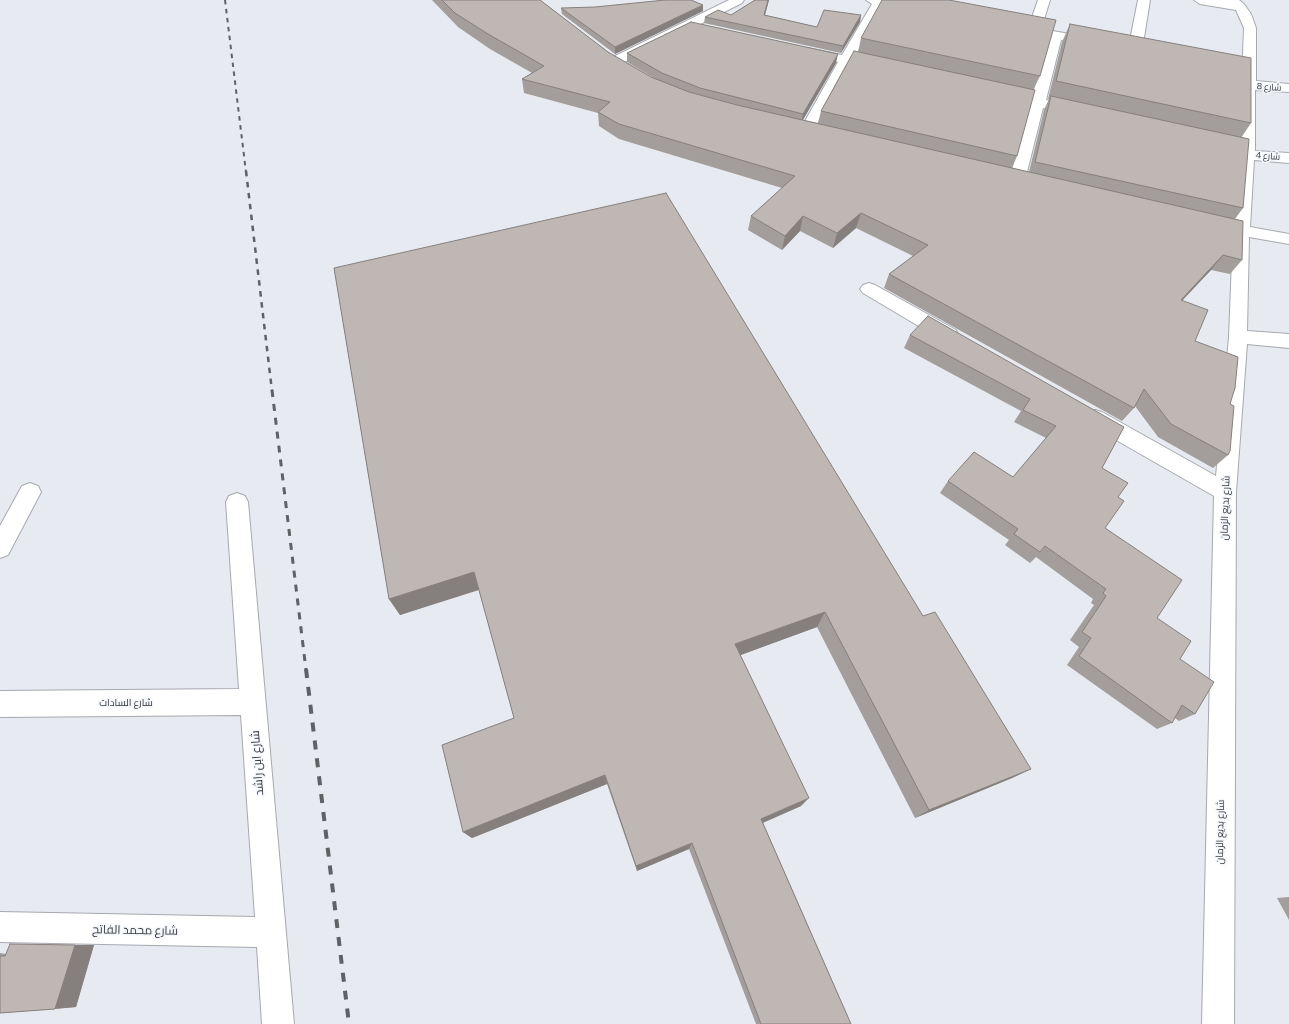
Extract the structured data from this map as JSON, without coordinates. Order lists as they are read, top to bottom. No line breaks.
{"streets":{"street":["شارع 8","شارع 4","شارع بديع الزمان","شارع السادات","شارع ابن راشد","شارع محمد الفاتح"]},"crossings":[["شارع 8","شارع بديع الزمان"],["شارع 4","شارع بديع الزمان"],["شارع السادات","شارع ابن راشد"],["شارع ابن راشد","شارع محمد الفاتح"]]}
